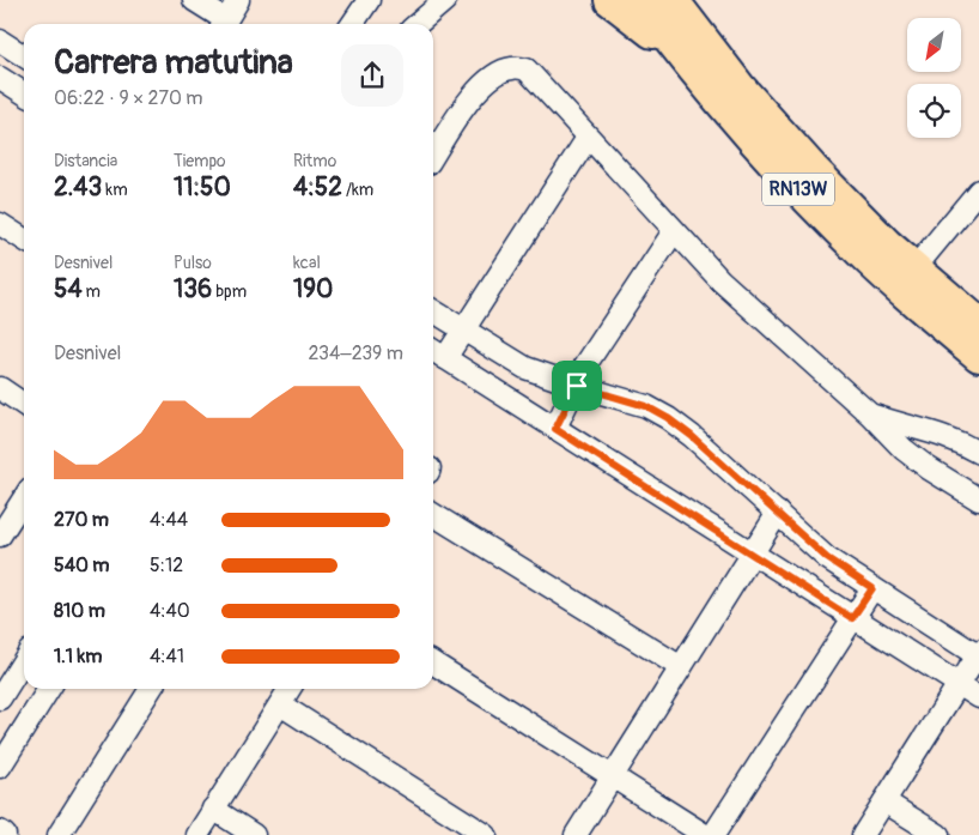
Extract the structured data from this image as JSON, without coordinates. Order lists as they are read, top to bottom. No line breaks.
{"streets":{"highway":["RN13W"]},"north":"bottom left","page":{"heading":["Carrera matutina","06:22 · 9 × 270 m"],"stats":[["Distancia","2.43 km"],["Tiempo","11:50"],["Ritmo","4:52 /km"],["Desnivel","54 m"],["Pulso","136 bpm"],["kcal","190"]],"chart":["Desnivel","234–239 m"],"list":[{"name":"270 m","note":"4:44"},{"name":"540 m","note":"5:12"},{"name":"810 m","note":"4:40"},{"name":"1.1 km","note":"4:41"}]}}
